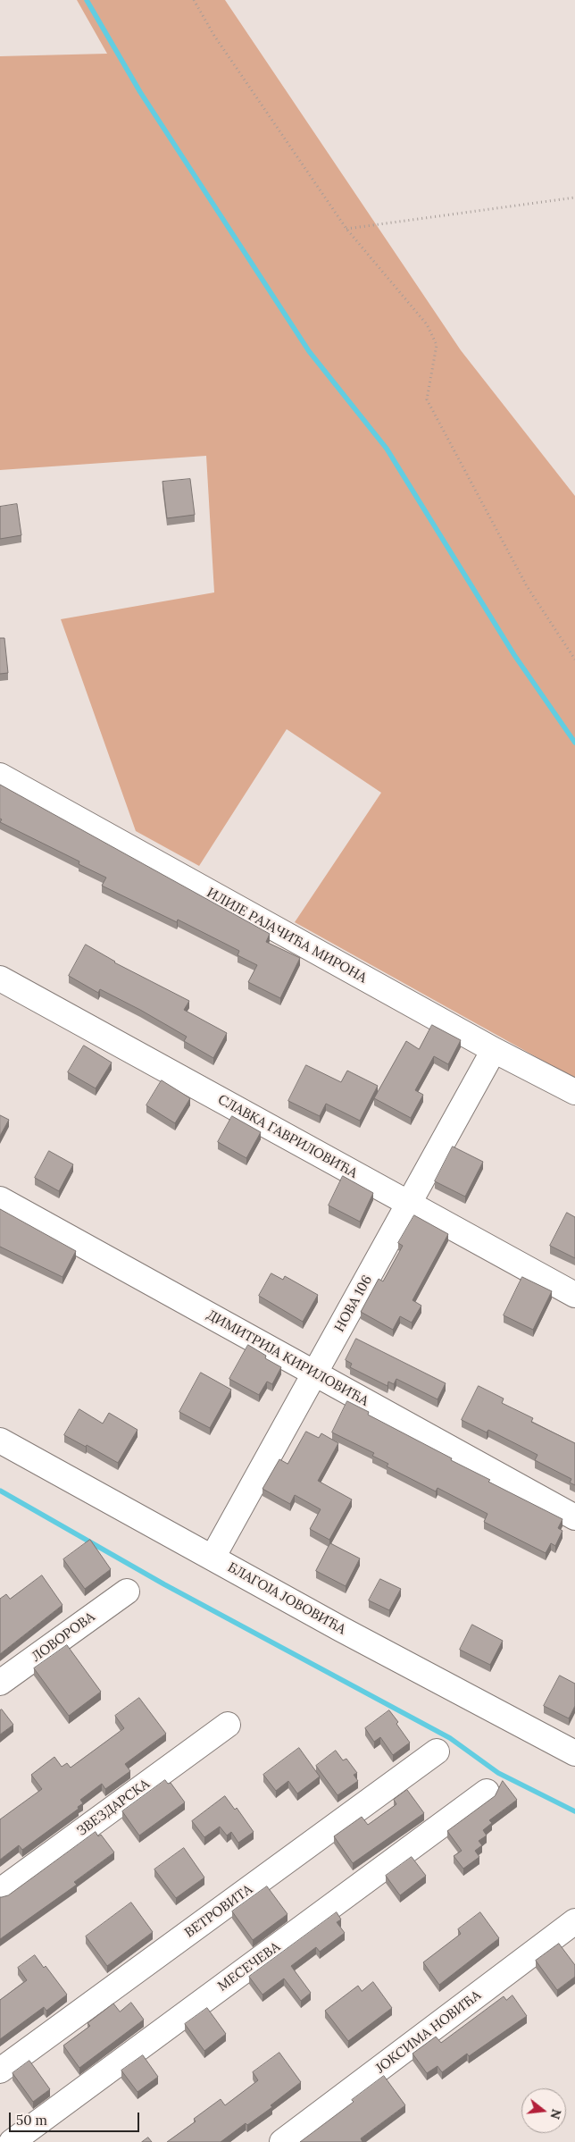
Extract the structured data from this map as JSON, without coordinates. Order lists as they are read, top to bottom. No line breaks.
{"streets":{"street":["ИЛИЈЕ РАЈАЧИЋА МИРОНА","СЛАВКА ГАВРИЛОВИЋА","НОВА 106","ДИМИТРИЈА КИРИЛОВИЋА","БЛАГОЈА ЈОВОВИЋА","ЛОВОРОВА","ЗВЕЗДАРСКА","ВЕТРОВИТА","МЕСЕЧЕВА","ЈОКСИМА НОВИЋА"]},"crossings":[["ИЛИЈЕ РАЈАЧИЋА МИРОНА","НОВА 106"],["СЛАВКА ГАВРИЛОВИЋА","НОВА 106"],["НОВА 106","ДИМИТРИЈА КИРИЛОВИЋА"],["НОВА 106","БЛАГОЈА ЈОВОВИЋА"]],"scale_bar":"50 m","north":"right"}
